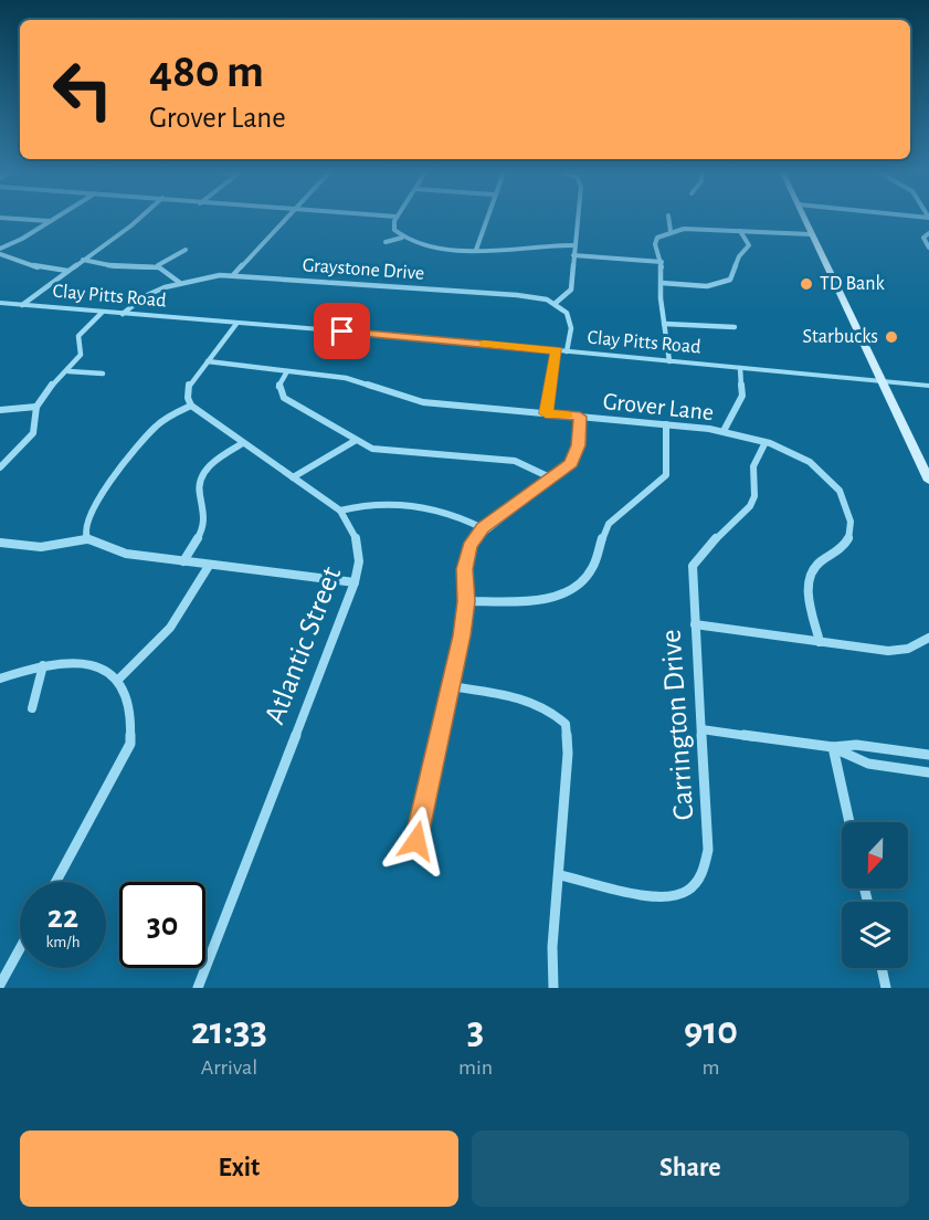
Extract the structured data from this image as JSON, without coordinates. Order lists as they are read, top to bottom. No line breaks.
{"streets":{"street":["Graystone Drive","Clay Pitts Road","Grover Lane","Atlantic Street","Carrington Drive"]},"crossings":[["Graystone Drive","Clay Pitts Road"],["Grover Lane","Carrington Drive"]],"places":["TD Bank","Starbucks"],"north":"bottom","page":{"turn":["480 m","Grover Lane"],"speed":"22 km/h","limit":"30","eta":["21:33","Arrival","3","min","910","m"],"buttons":["Exit","Share"]}}
